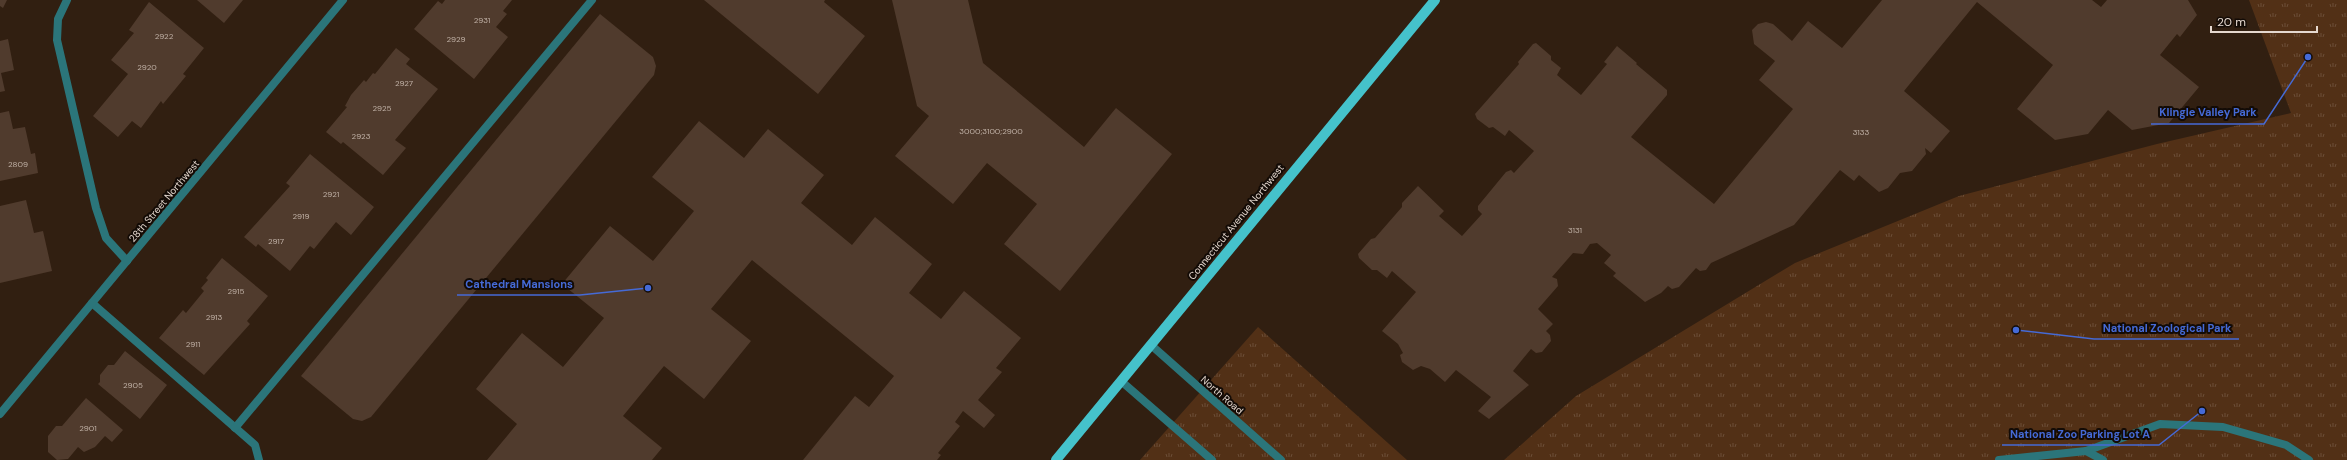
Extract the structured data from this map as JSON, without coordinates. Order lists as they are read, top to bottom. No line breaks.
{"streets":{"main road":["Connecticut Avenue Northwest"],"street":["28th Street Northwest","North Road"]},"crossings":[["Connecticut Avenue Northwest","North Road"]],"places":["Klingle Valley Park","Cathedral Mansions","National Zoological Park","National Zoo Parking Lot A"],"house_numbers":["2931","2922","2929","2920","2927","2925","3000;3100;2900","3133","2923","2809","2921","2919","3131","2917","2915","2913","2911","2905","2901"],"scale_bar":"20 m"}
